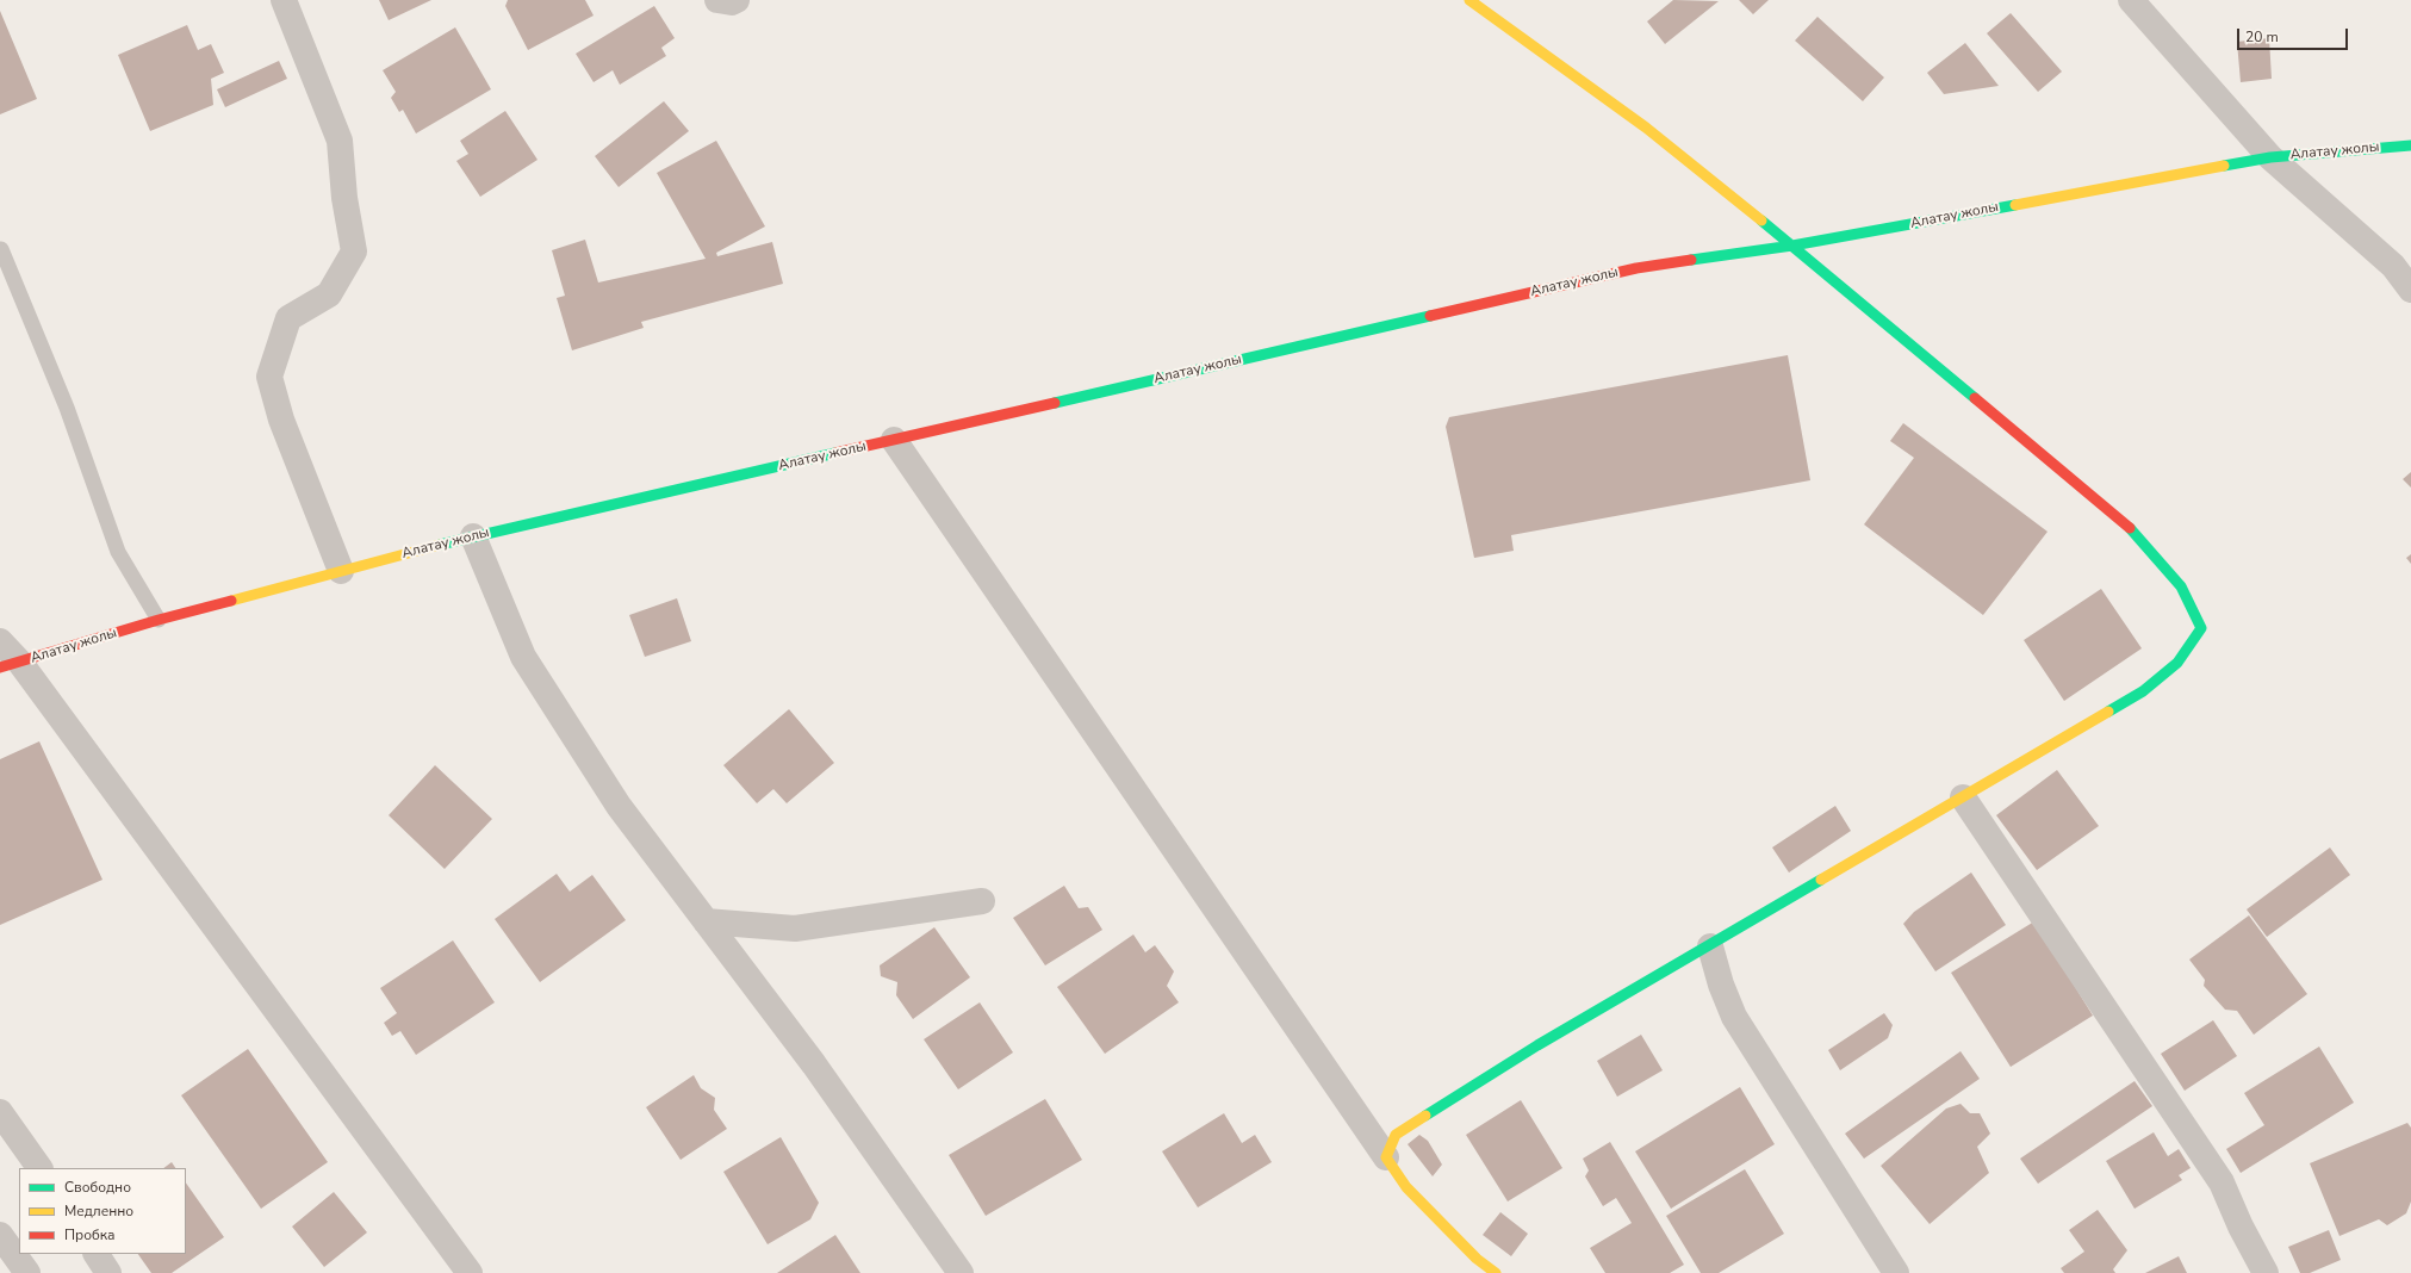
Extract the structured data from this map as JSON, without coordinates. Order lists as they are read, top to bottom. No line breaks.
{"streets":{"main road":["Алатау жолы"]},"legend":["Свободно","Медленно","Пробка"],"scale_bar":"20 m"}
